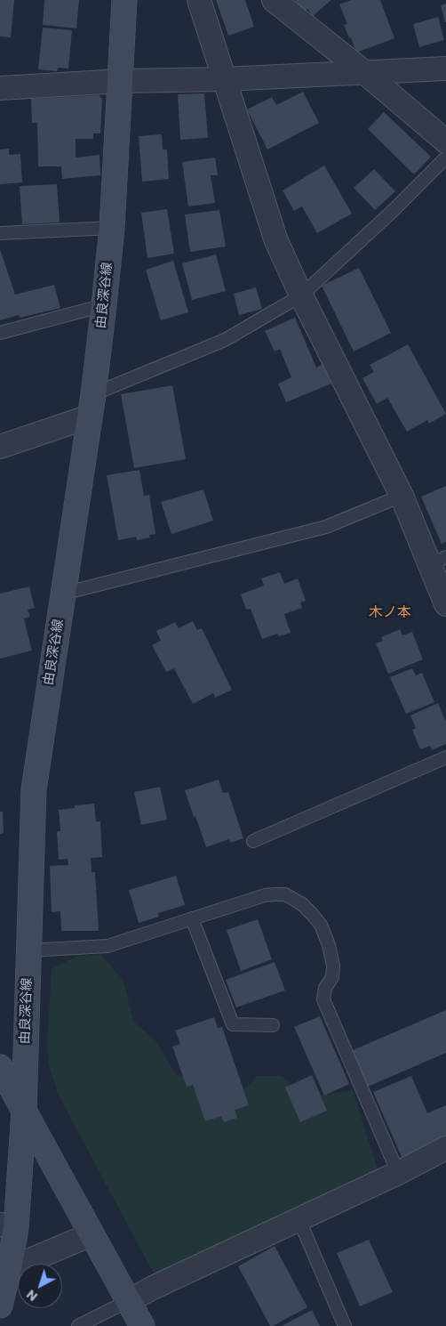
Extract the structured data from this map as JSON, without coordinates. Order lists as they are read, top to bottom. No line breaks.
{"streets":{"main road":["由良深谷線"]},"districts":["木ノ本"],"north":"bottom left"}
